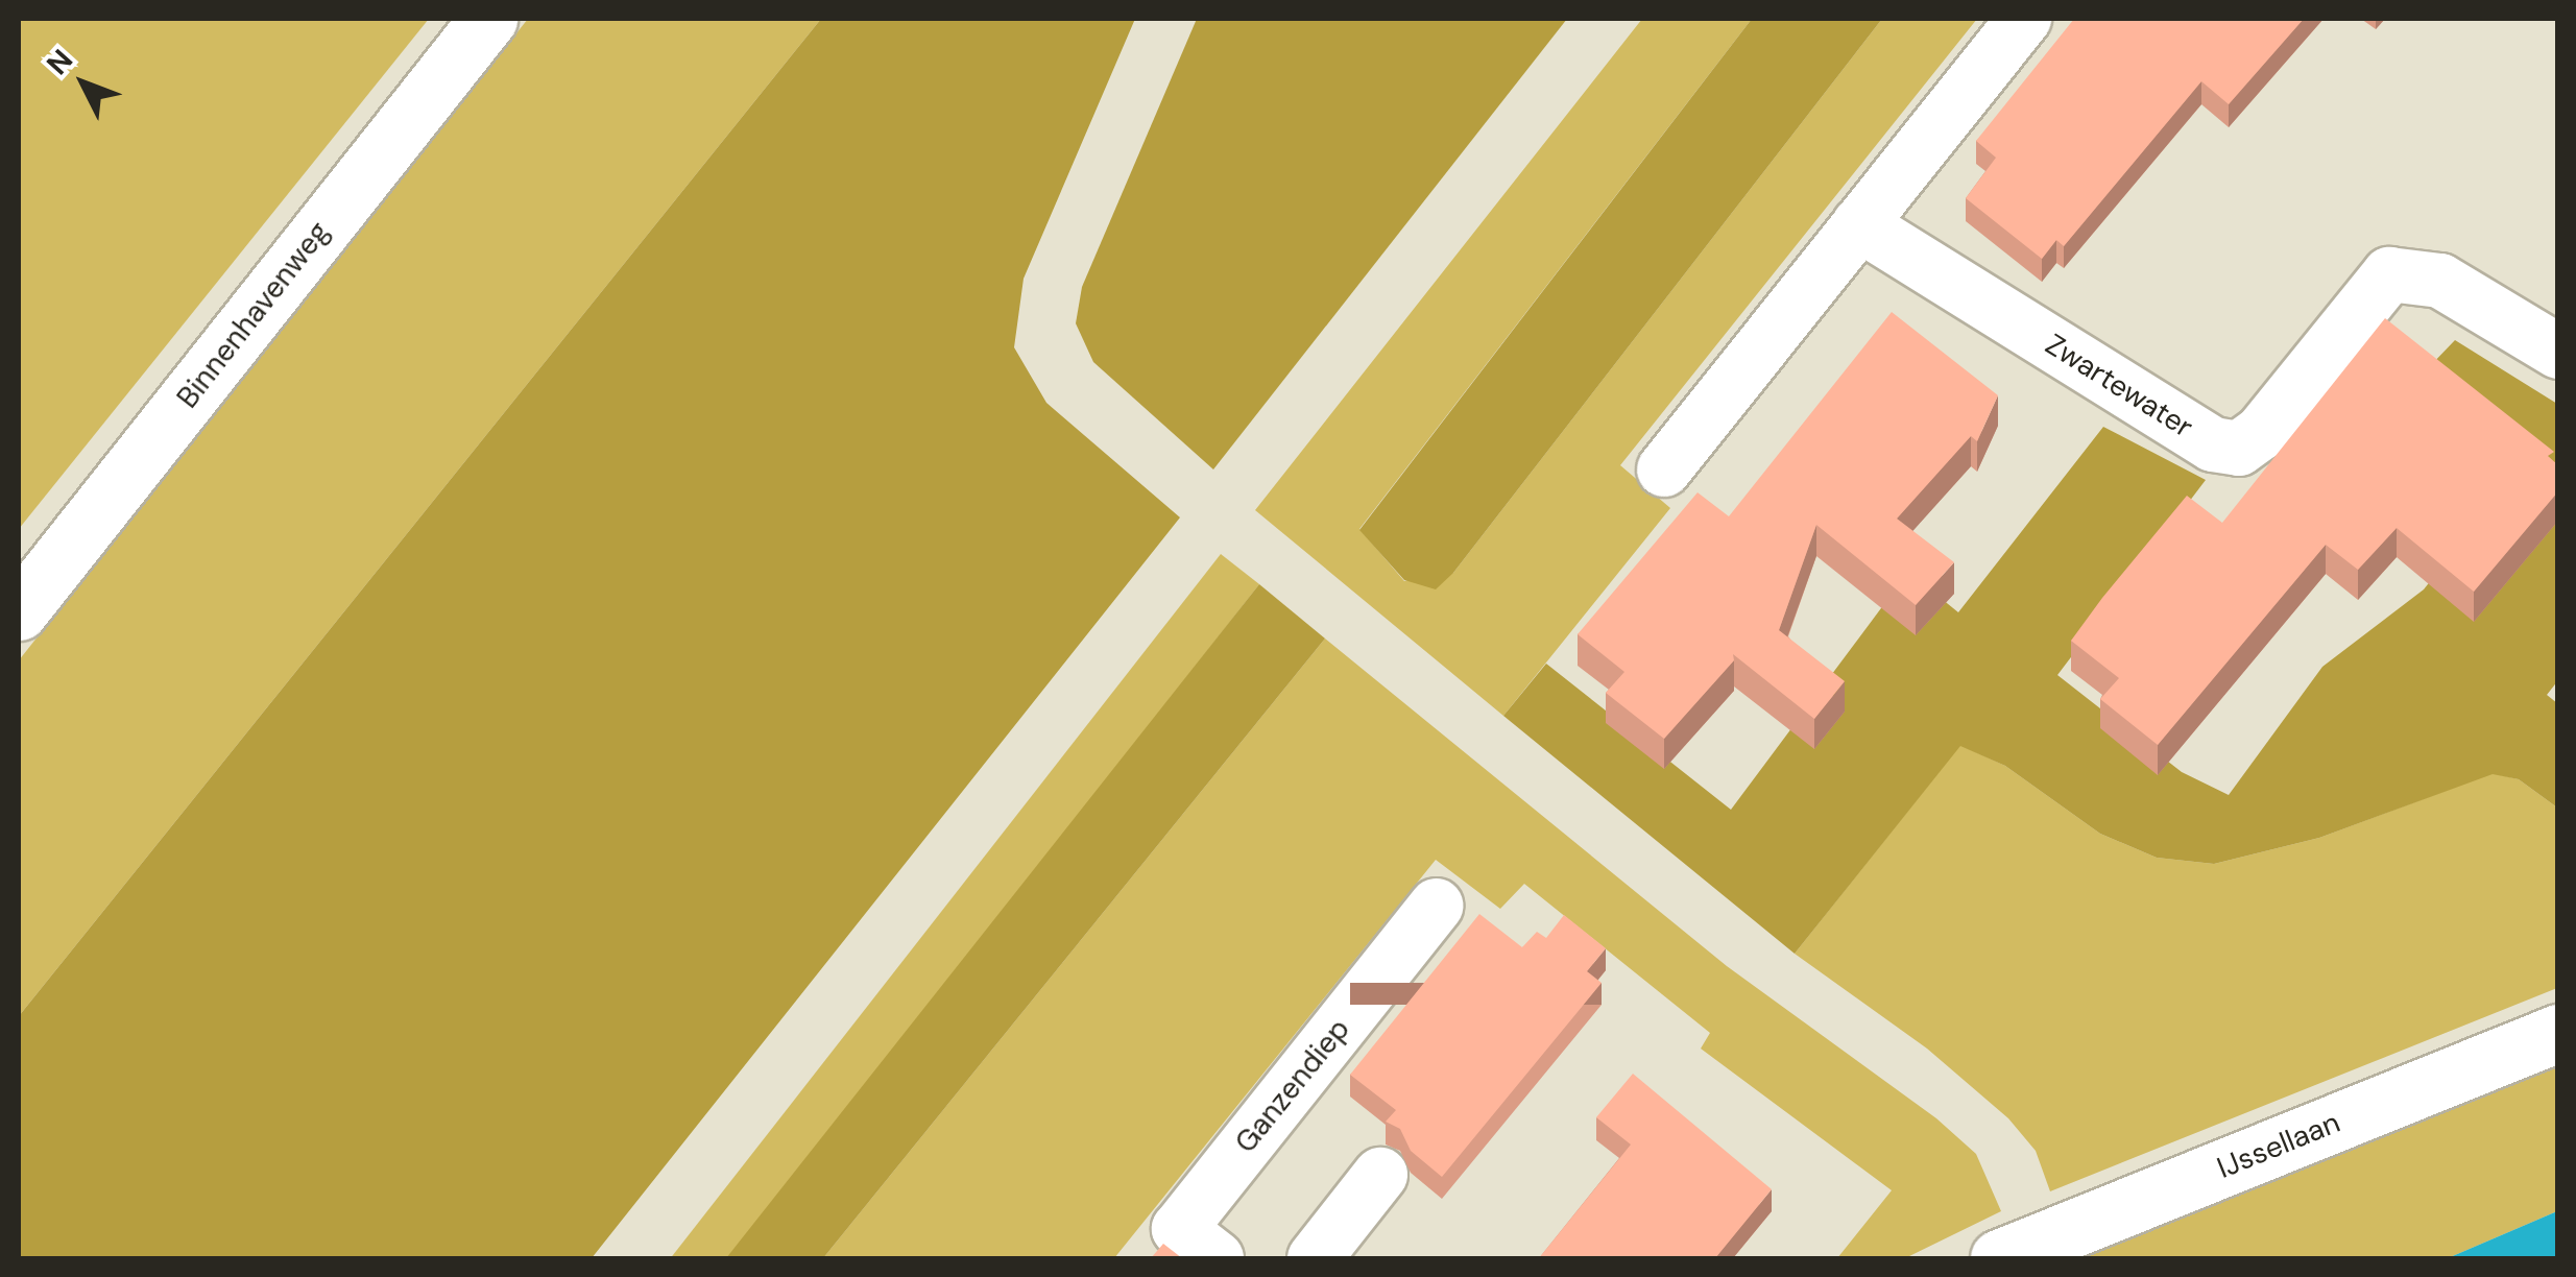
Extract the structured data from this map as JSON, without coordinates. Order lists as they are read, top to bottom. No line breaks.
{"streets":{"street":["Binnenhavenweg","Zwartewater","Ganzendiep","IJssellaan"]},"north":"top left"}
